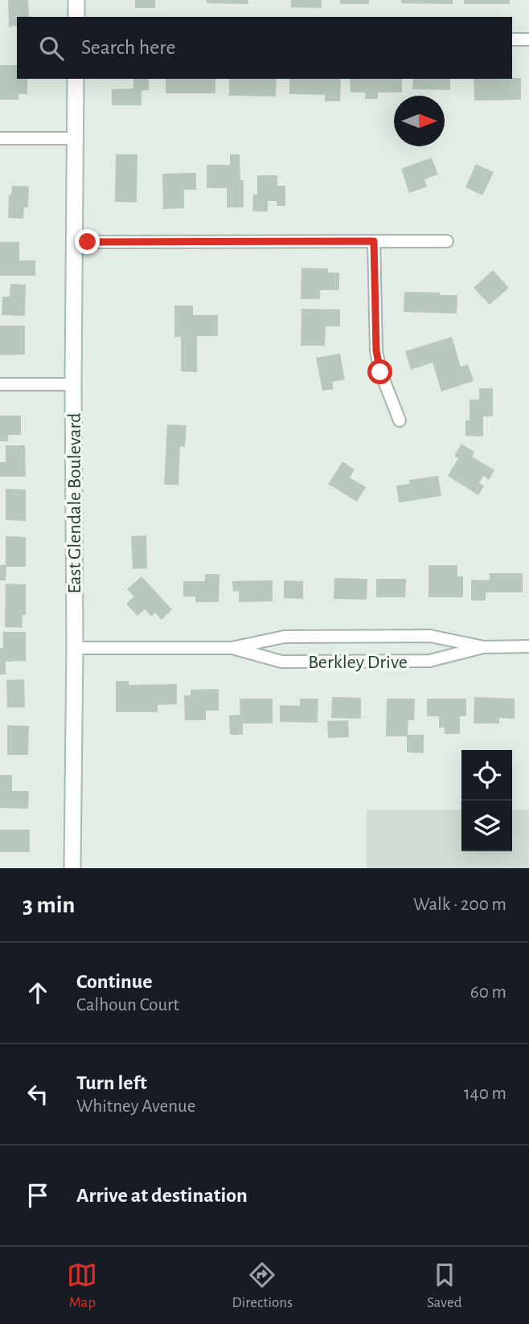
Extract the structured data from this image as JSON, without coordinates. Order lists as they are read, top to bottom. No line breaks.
{"streets":{"street":["East Glendale Boulevard","Berkley Drive"]},"crossings":[["East Glendale Boulevard","Berkley Drive"]],"north":"right","page":{"search":"Search here","heading":["3 min","Walk · 200 m"],"list":[["Continue","Calhoun Court","60 m"],["Turn left","Whitney Avenue","140 m"],"Arrive at destination"],"nav":["Map","Directions","Saved"]}}
